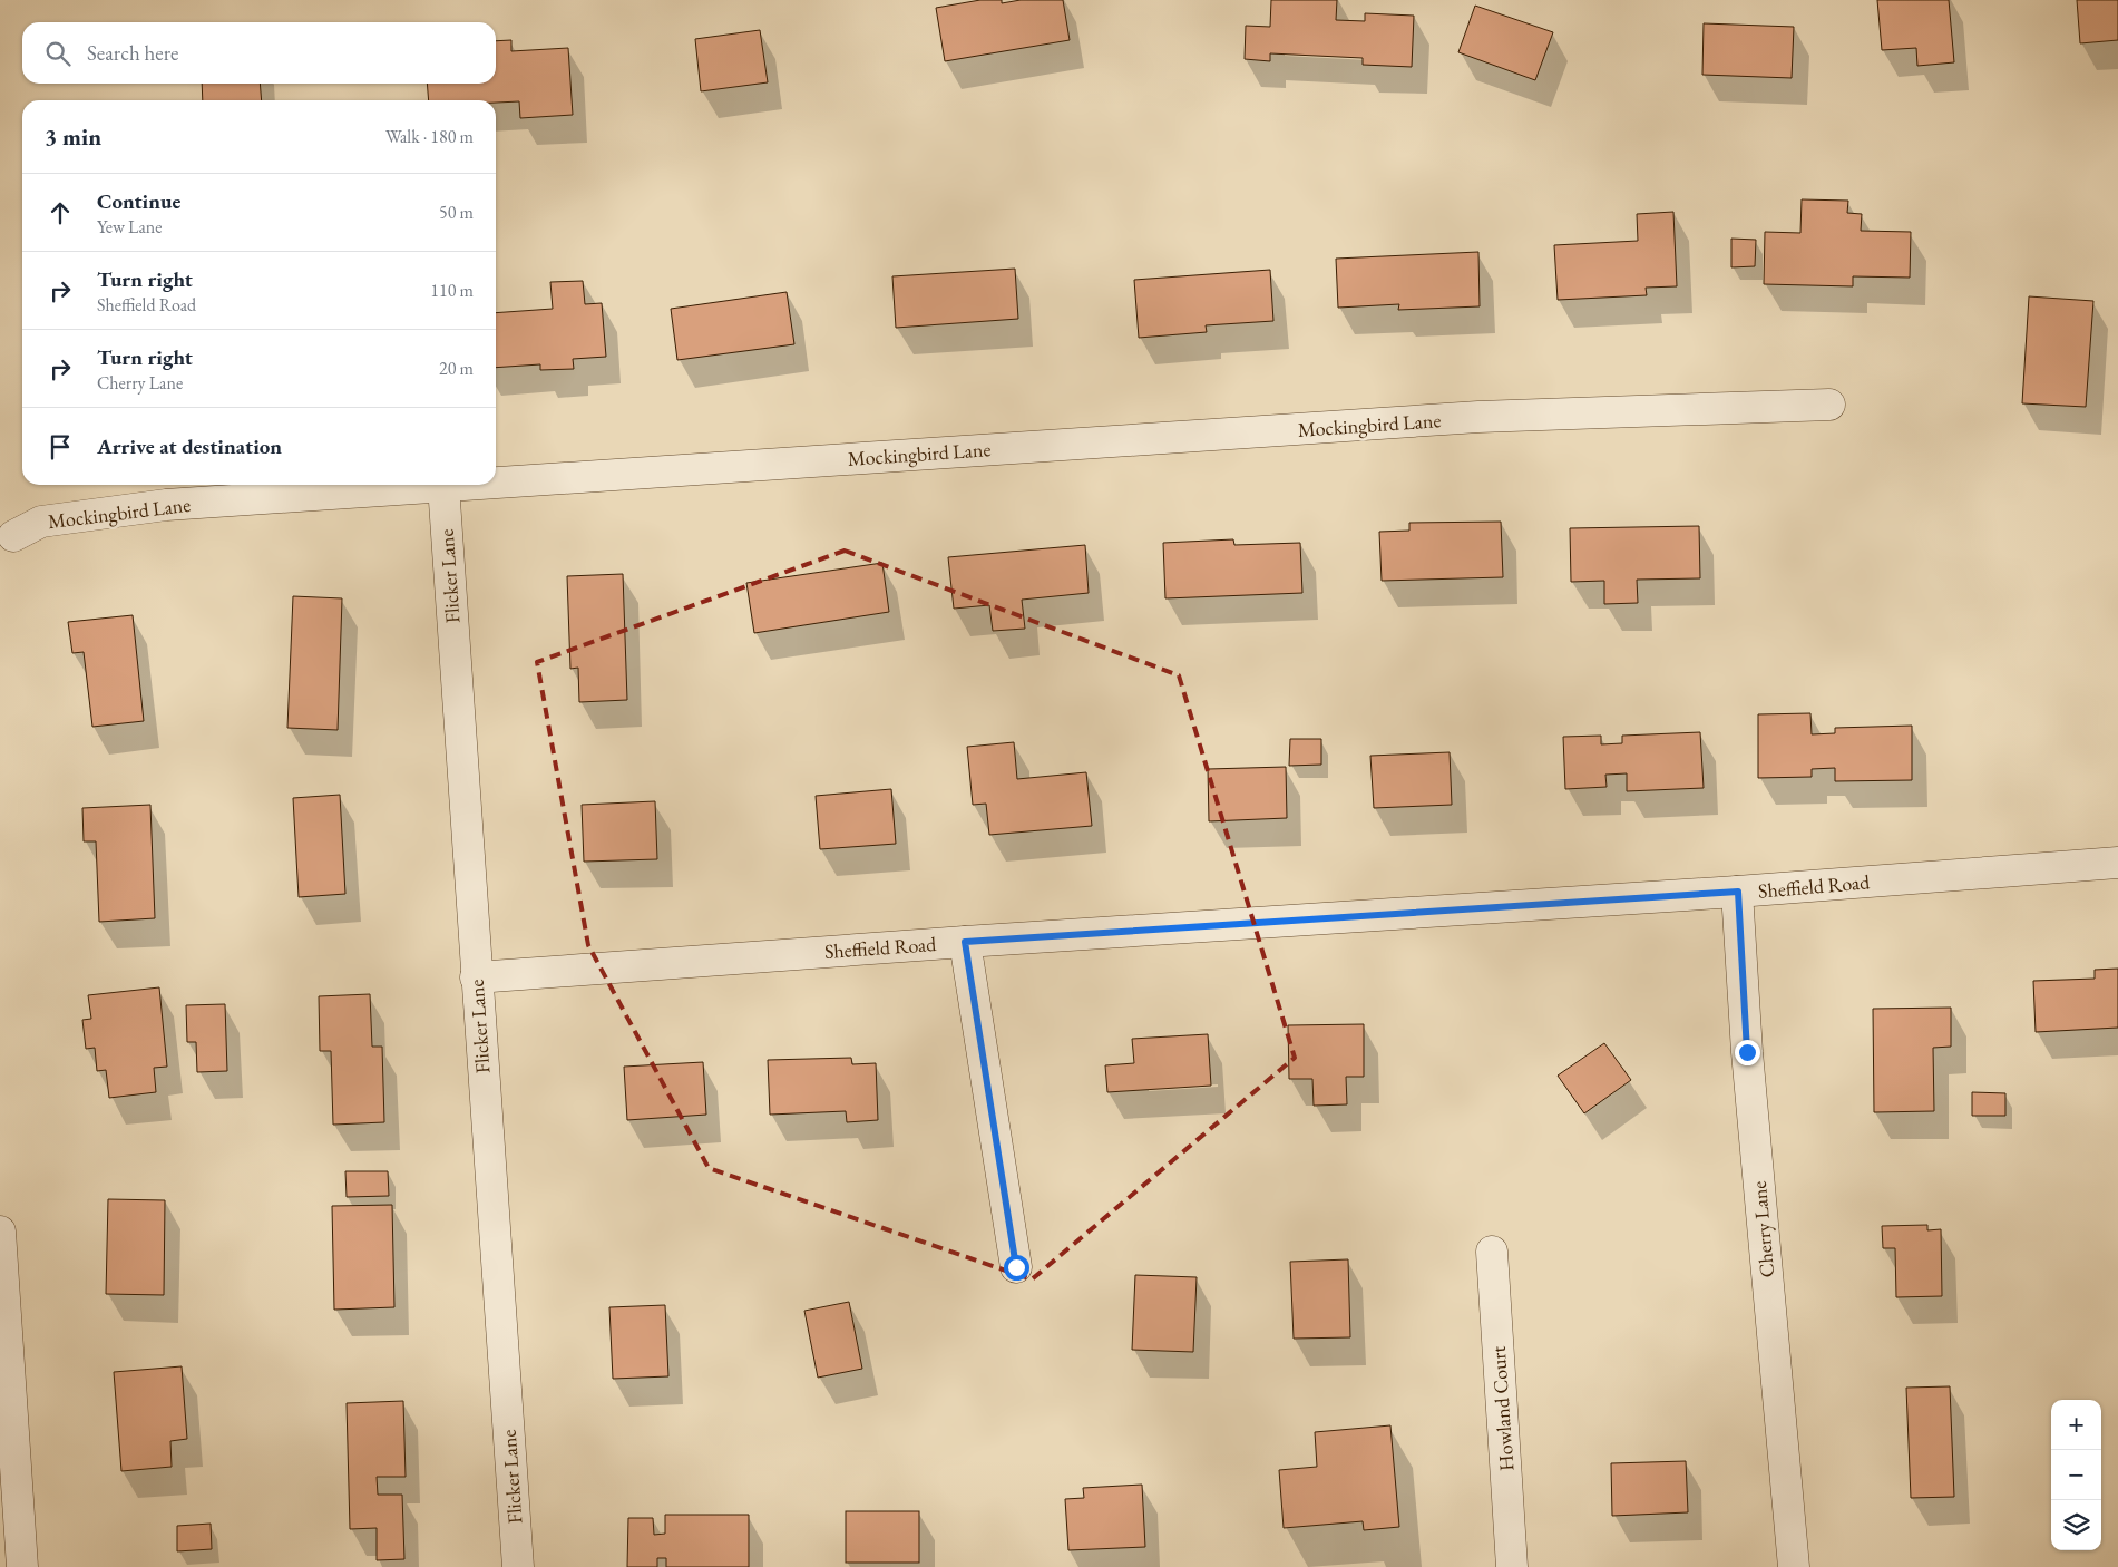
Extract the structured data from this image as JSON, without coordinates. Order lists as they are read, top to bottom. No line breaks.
{"streets":{"street":["Mockingbird Lane","Flicker Lane","Sheffield Road","Cherry Lane","Howland Court"]},"crossings":[["Mockingbird Lane","Flicker Lane"],["Flicker Lane","Sheffield Road"],["Sheffield Road","Cherry Lane"]],"page":{"search":"Search here","heading":["3 min","Walk · 180 m"],"list":[["Continue","Yew Lane","50 m"],["Turn right","Sheffield Road","110 m"],["Turn right","Cherry Lane","20 m"],"Arrive at destination"],"map_buttons":["+","−"]}}
